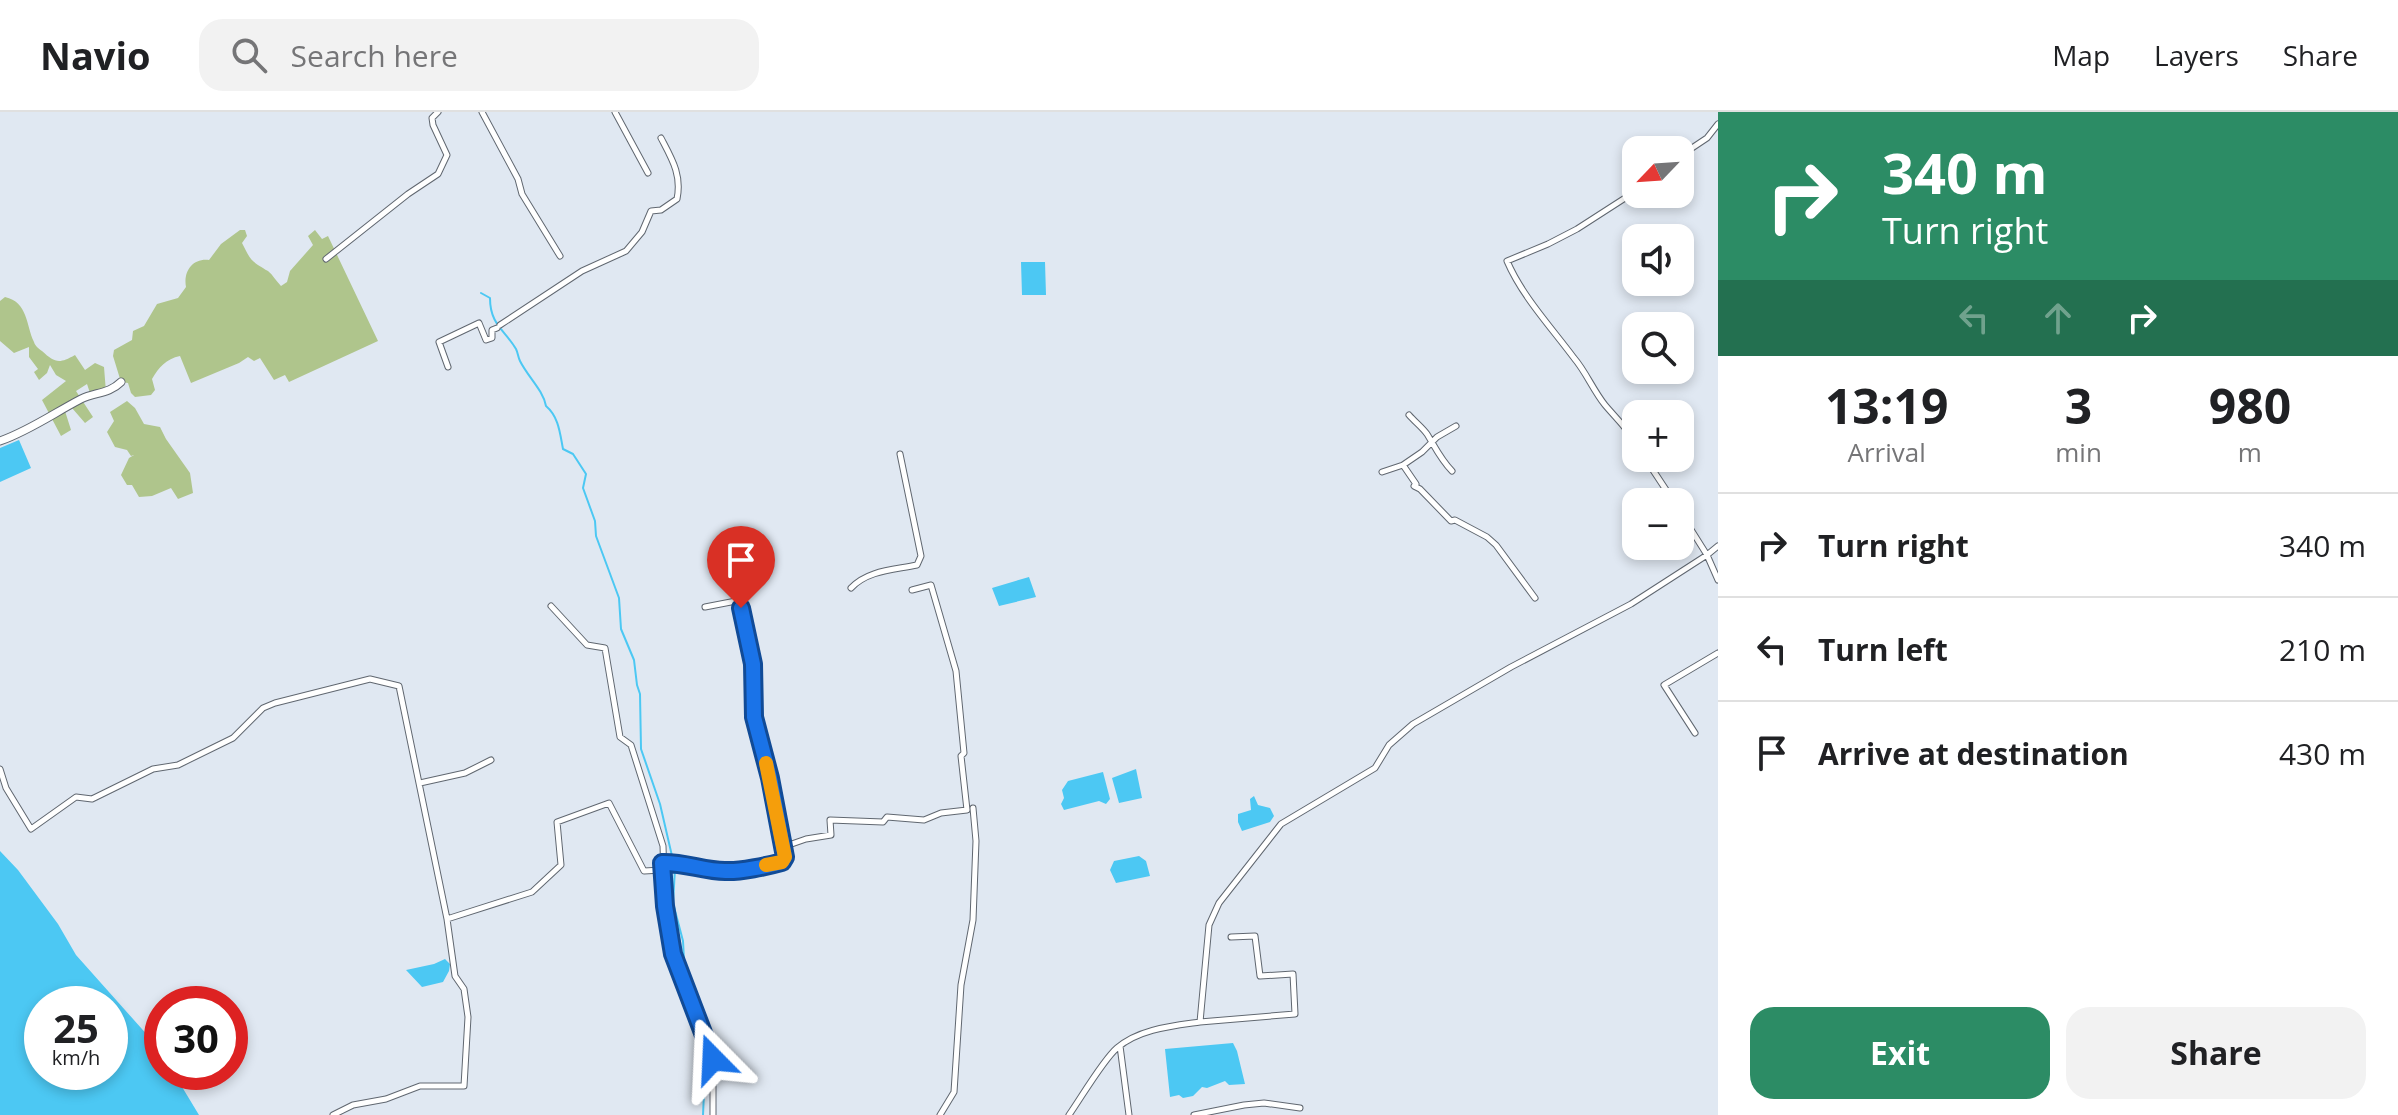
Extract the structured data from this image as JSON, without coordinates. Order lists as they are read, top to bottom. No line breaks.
{"north":"bottom left","page":{"header":"Navio","search":"Search here","nav":["Map","Layers","Share"],"turn":["340 m","Turn right"],"map_buttons":["+","−"],"eta":["13:19","Arrival","3","min","980","m"],"list":[{"name":"Turn right","value":"340 m"},{"name":"Turn left","value":"210 m"},{"name":"Arrive at destination","value":"430 m"}],"speed":"25 km/h","limit":"30","buttons":["Exit","Share"]}}
